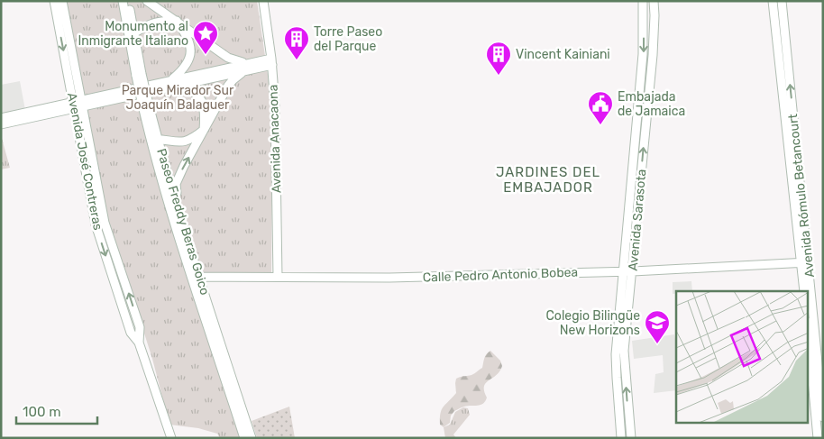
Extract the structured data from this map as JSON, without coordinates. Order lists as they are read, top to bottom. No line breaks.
{"streets":{"main road":["Avenida Anacaona","Avenida José Contreras","Avenida Rómulo Betancourt","Avenida Sarasota","Paseo Freddy Beras Goico","Calle Pedro Antonio Bobea"]},"crossings":[["Avenida Anacaona","Calle Pedro Antonio Bobea"],["Avenida Rómulo Betancourt","Calle Pedro Antonio Bobea"],["Avenida Sarasota","Calle Pedro Antonio Bobea"],["Paseo Freddy Beras Goico","Calle Pedro Antonio Bobea"]],"districts":["JARDINES DEL EMBAJADOR"],"parks":["Parque Mirador Sur Joaquín Balaguer"],"places":{"place":["Monumento al Inmigrante Italiano"],"building":["Torre Paseo del Parque","Vincent Kainiani"],"public building":["Embajada de Jamaica"],"school or university":["Colegio Bilingüe New Horizons"]},"scale_bar":"100 m"}
